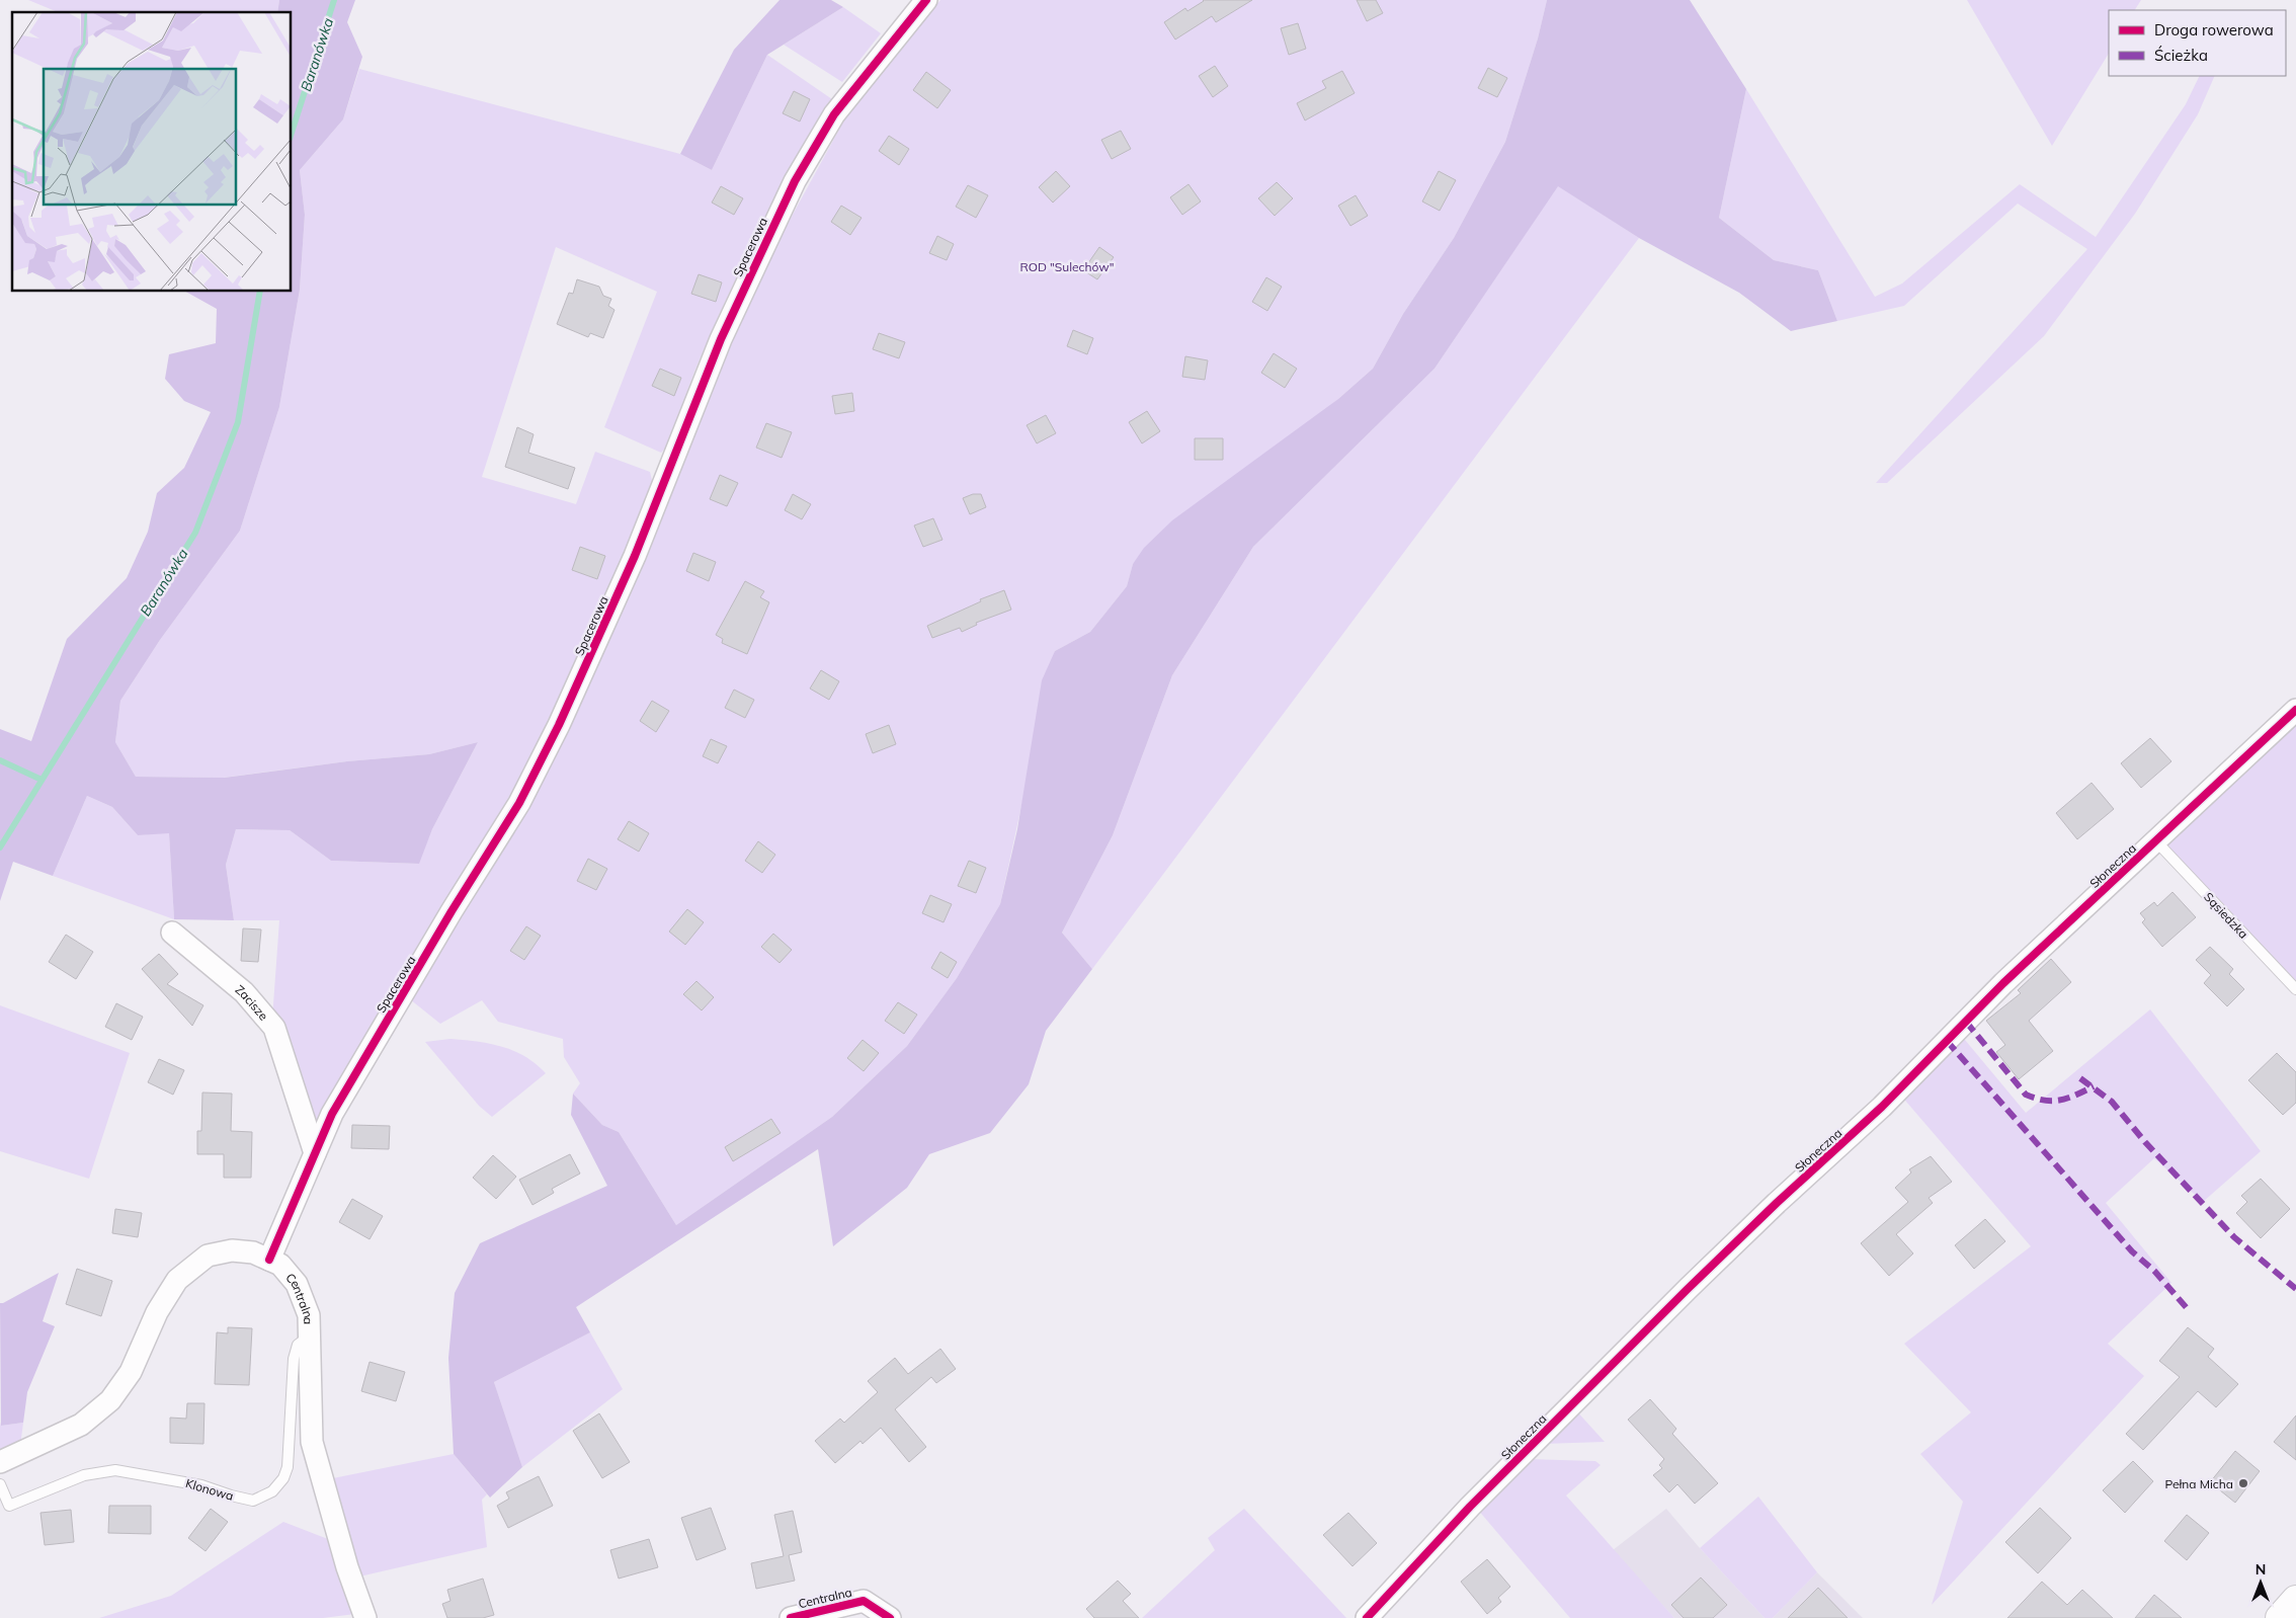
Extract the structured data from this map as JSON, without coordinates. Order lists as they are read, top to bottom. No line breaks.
{"streets":{"street":["Spacerowa","Słoneczna","Zacisze","Centralna"],"lane":["Sąsiedzka","Klonowa"]},"crossings":[["Spacerowa","Zacisze"],["Spacerowa","Centralna"],["Słoneczna","Sąsiedzka"],["Centralna","Klonowa"]],"water":["Baranówka"],"parks":["ROD \"Sulechów\""],"places":["Pełna Micha"],"legend":["Droga rowerowa","Ścieżka"],"north":"top"}
